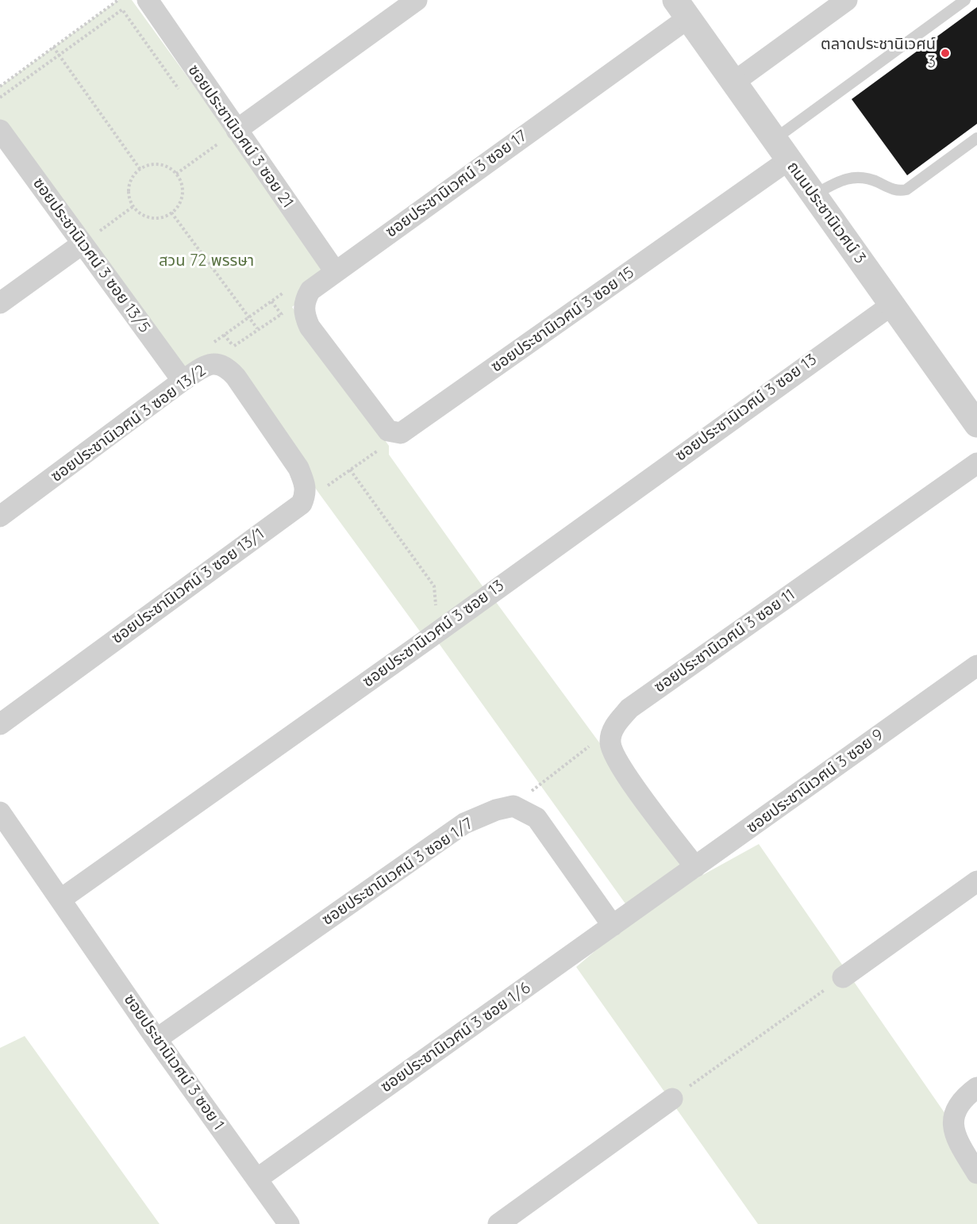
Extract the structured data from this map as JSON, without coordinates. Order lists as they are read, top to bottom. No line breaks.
{"streets":{"street":["ซอยประชานิเวศน์ 3 ซอย 21","ซอยประชานิเวศน์ 3 ซอย 17","ถนนประชานิเวศน์ 3","ซอยประชานิเวศน์ 3 ซอย 13/5","ซอยประชานิเวศน์ 3 ซอย 15","ซอยประชานิเวศน์ 3 ซอย 13","ซอยประชานิเวศน์ 3 ซอย 13/2","ซอยประชานิเวศน์ 3 ซอย 13/1","ซอยประชานิเวศน์ 3 ซอย 11","ซอยประชานิเวศน์ 3 ซอย 9","ซอยประชานิเวศน์ 3 ซอย 1/7","ซอยประชานิเวศน์ 3 ซอย 1/6","ซอยประชานิเวศน์ 3 ซอย 1"]},"crossings":[["ซอยประชานิเวศน์ 3 ซอย 21","ซอยประชานิเวศน์ 3 ซอย 17"],["ซอยประชานิเวศน์ 3 ซอย 17","ถนนประชานิเวศน์ 3"],["ซอยประชานิเวศน์ 3 ซอย 17","ซอยประชานิเวศน์ 3 ซอย 15"],["ถนนประชานิเวศน์ 3","ซอยประชานิเวศน์ 3 ซอย 15"],["ถนนประชานิเวศน์ 3","ซอยประชานิเวศน์ 3 ซอย 13"],["ซอยประชานิเวศน์ 3 ซอย 13/5","ซอยประชานิเวศน์ 3 ซอย 13/2"],["ซอยประชานิเวศน์ 3 ซอย 13","ซอยประชานิเวศน์ 3 ซอย 1"],["ซอยประชานิเวศน์ 3 ซอย 13/2","ซอยประชานิเวศน์ 3 ซอย 13/1"],["ซอยประชานิเวศน์ 3 ซอย 9","ซอยประชานิเวศน์ 3 ซอย 1/6"],["ซอยประชานิเวศน์ 3 ซอย 1/7","ซอยประชานิเวศน์ 3 ซอย 1"],["ซอยประชานิเวศน์ 3 ซอย 1/6","ซอยประชานิเวศน์ 3 ซอย 1"]],"parks":["สวน 72 พรรษา"],"places":["ตลาดประชานิเวศน์ 3"]}
